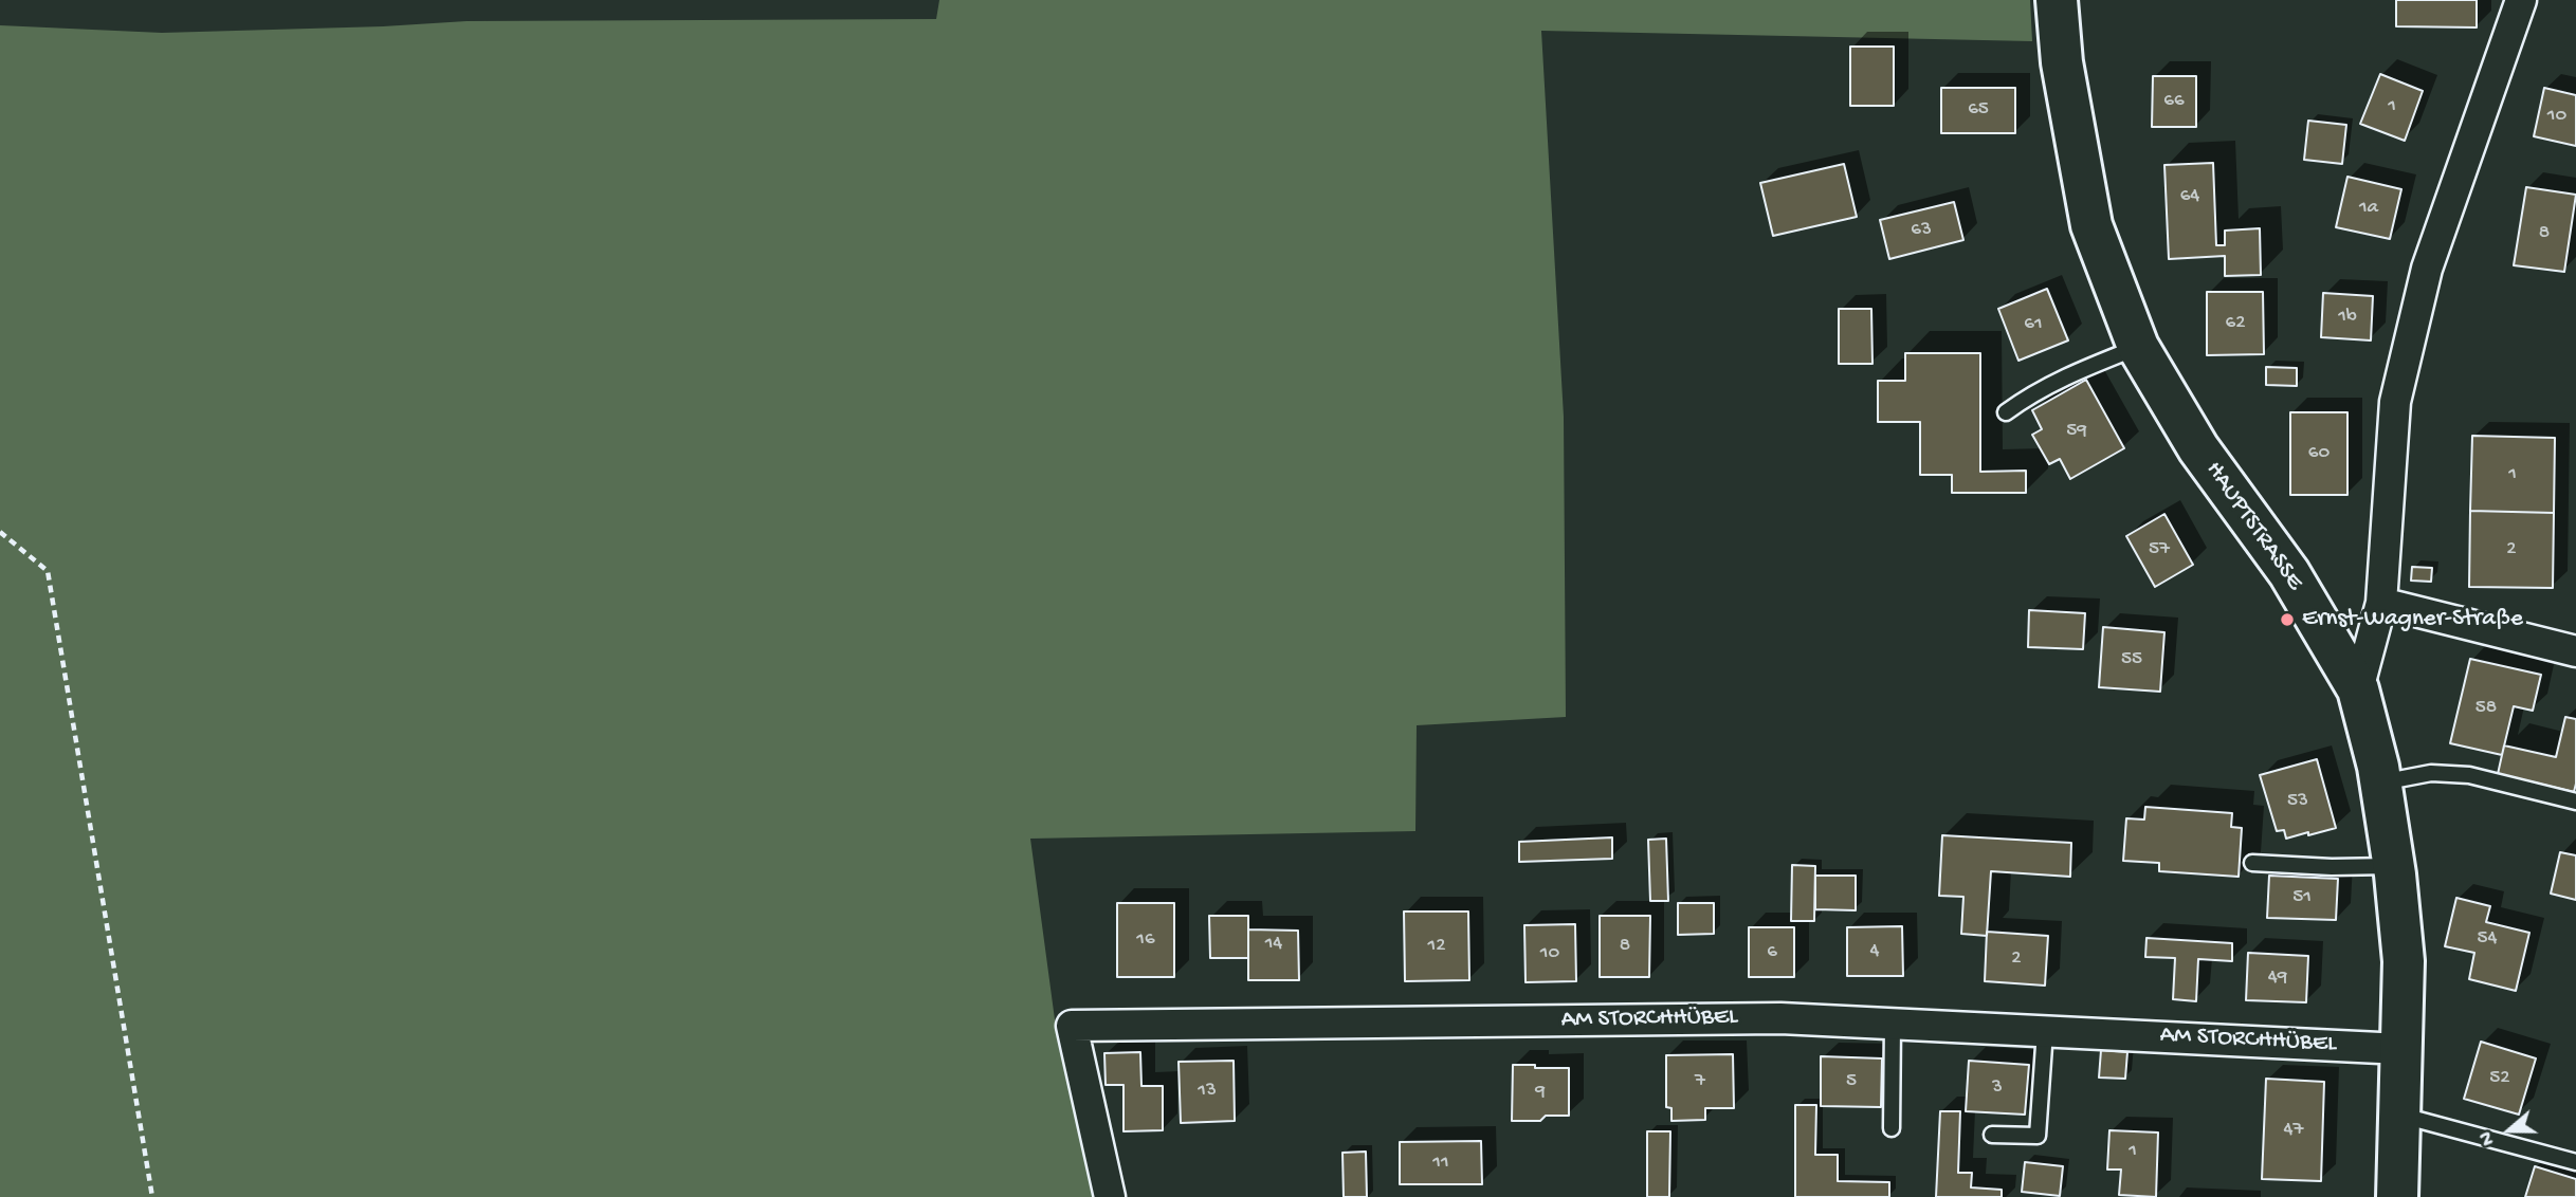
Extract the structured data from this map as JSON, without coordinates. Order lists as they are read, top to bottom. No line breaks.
{"streets":{"street":["HAUPTSTRASSE","AM STORCHHÜBEL"]},"crossings":[["HAUPTSTRASSE","AM STORCHHÜBEL"]],"places":["Ernst-Wagner-Straße"],"house_numbers":["66","1","65","10","64","1a","63","8","1b","62","61","59","60","1","57","2","55","58","53","51","54","16","14","12","8","4","6","10","2","49","52","7","5","3","13","9","47","1","11"],"north":"left"}
